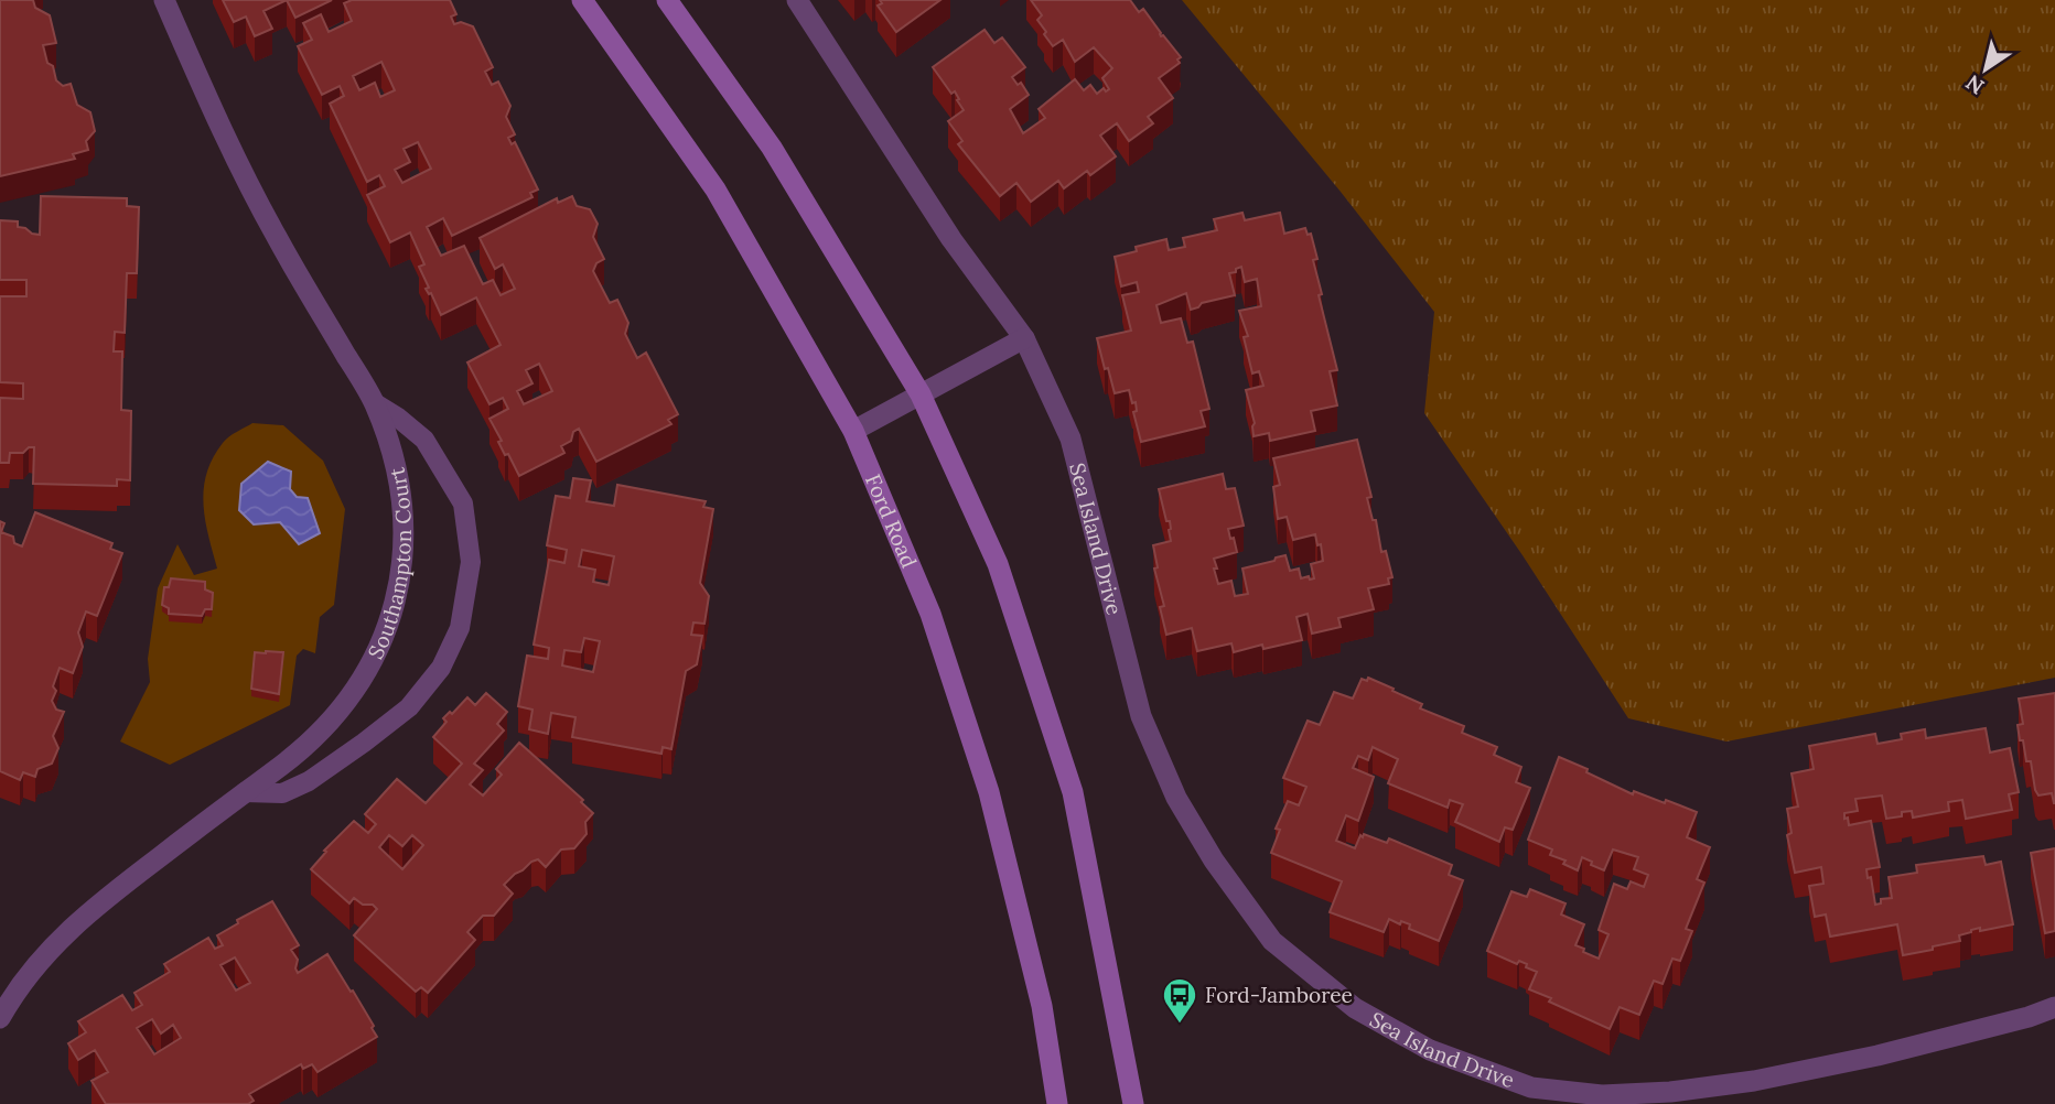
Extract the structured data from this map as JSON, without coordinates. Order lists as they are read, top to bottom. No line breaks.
{"streets":{"main road":["Ford Road"],"street":["Sea Island Drive","Southampton Court"]},"places":{"bus stop":["Ford-Jamboree"]},"north":"bottom left"}
